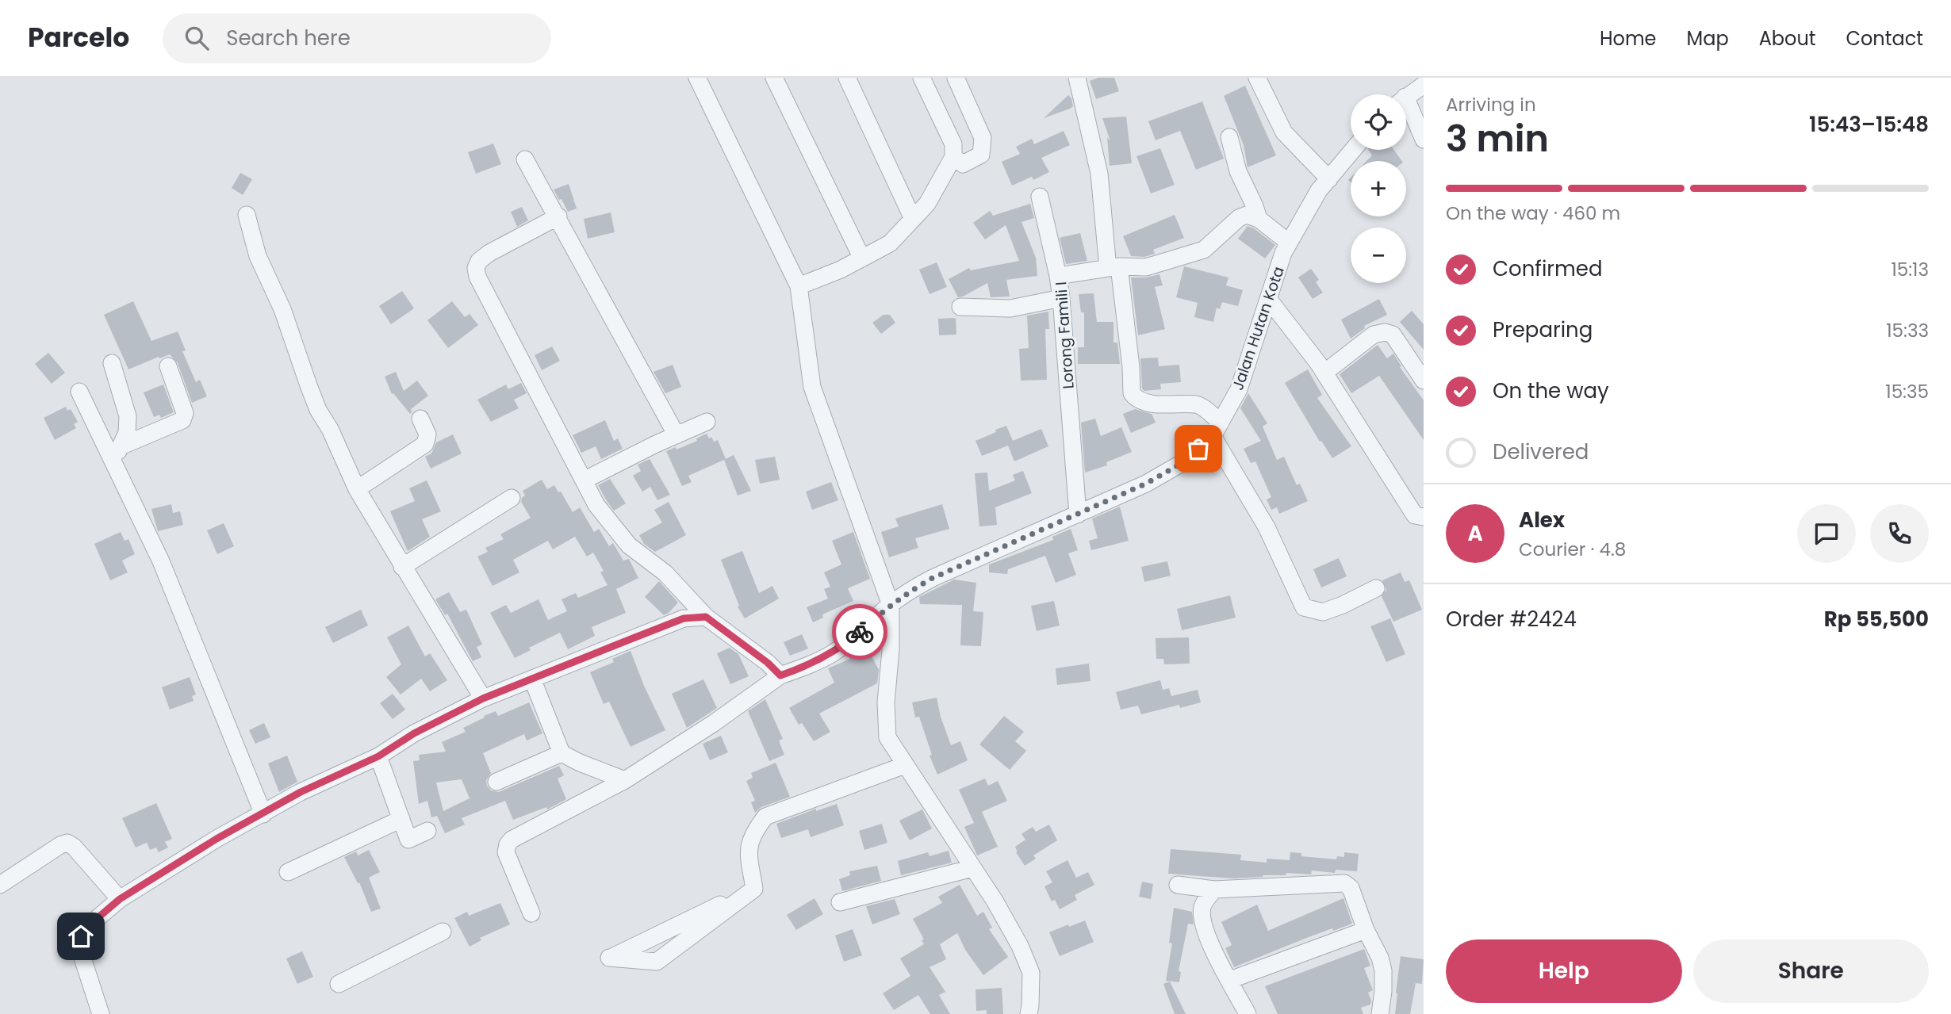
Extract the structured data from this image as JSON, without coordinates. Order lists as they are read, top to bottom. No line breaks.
{"streets":{"street":["Jalan Hutan Kota","Lorong Famili I"]},"crossings":[["Jalan Hutan Kota","Lorong Famili I"]],"page":{"header":"Parcelo","search":"Search here","nav":["Home","Map","About","Contact"],"heading":["3 min","Arriving in","15:43–15:48"],"panel":["Alex","Courier · 4.8","Order #2424","Rp 55,500"],"map_buttons":["+","−"],"bar":"On the way · 460 m","list":[["Confirmed","15:13"],["Preparing","15:33"],["On the way","15:35"],"Delivered"],"round":"A","buttons":["Help","Share"]}}
